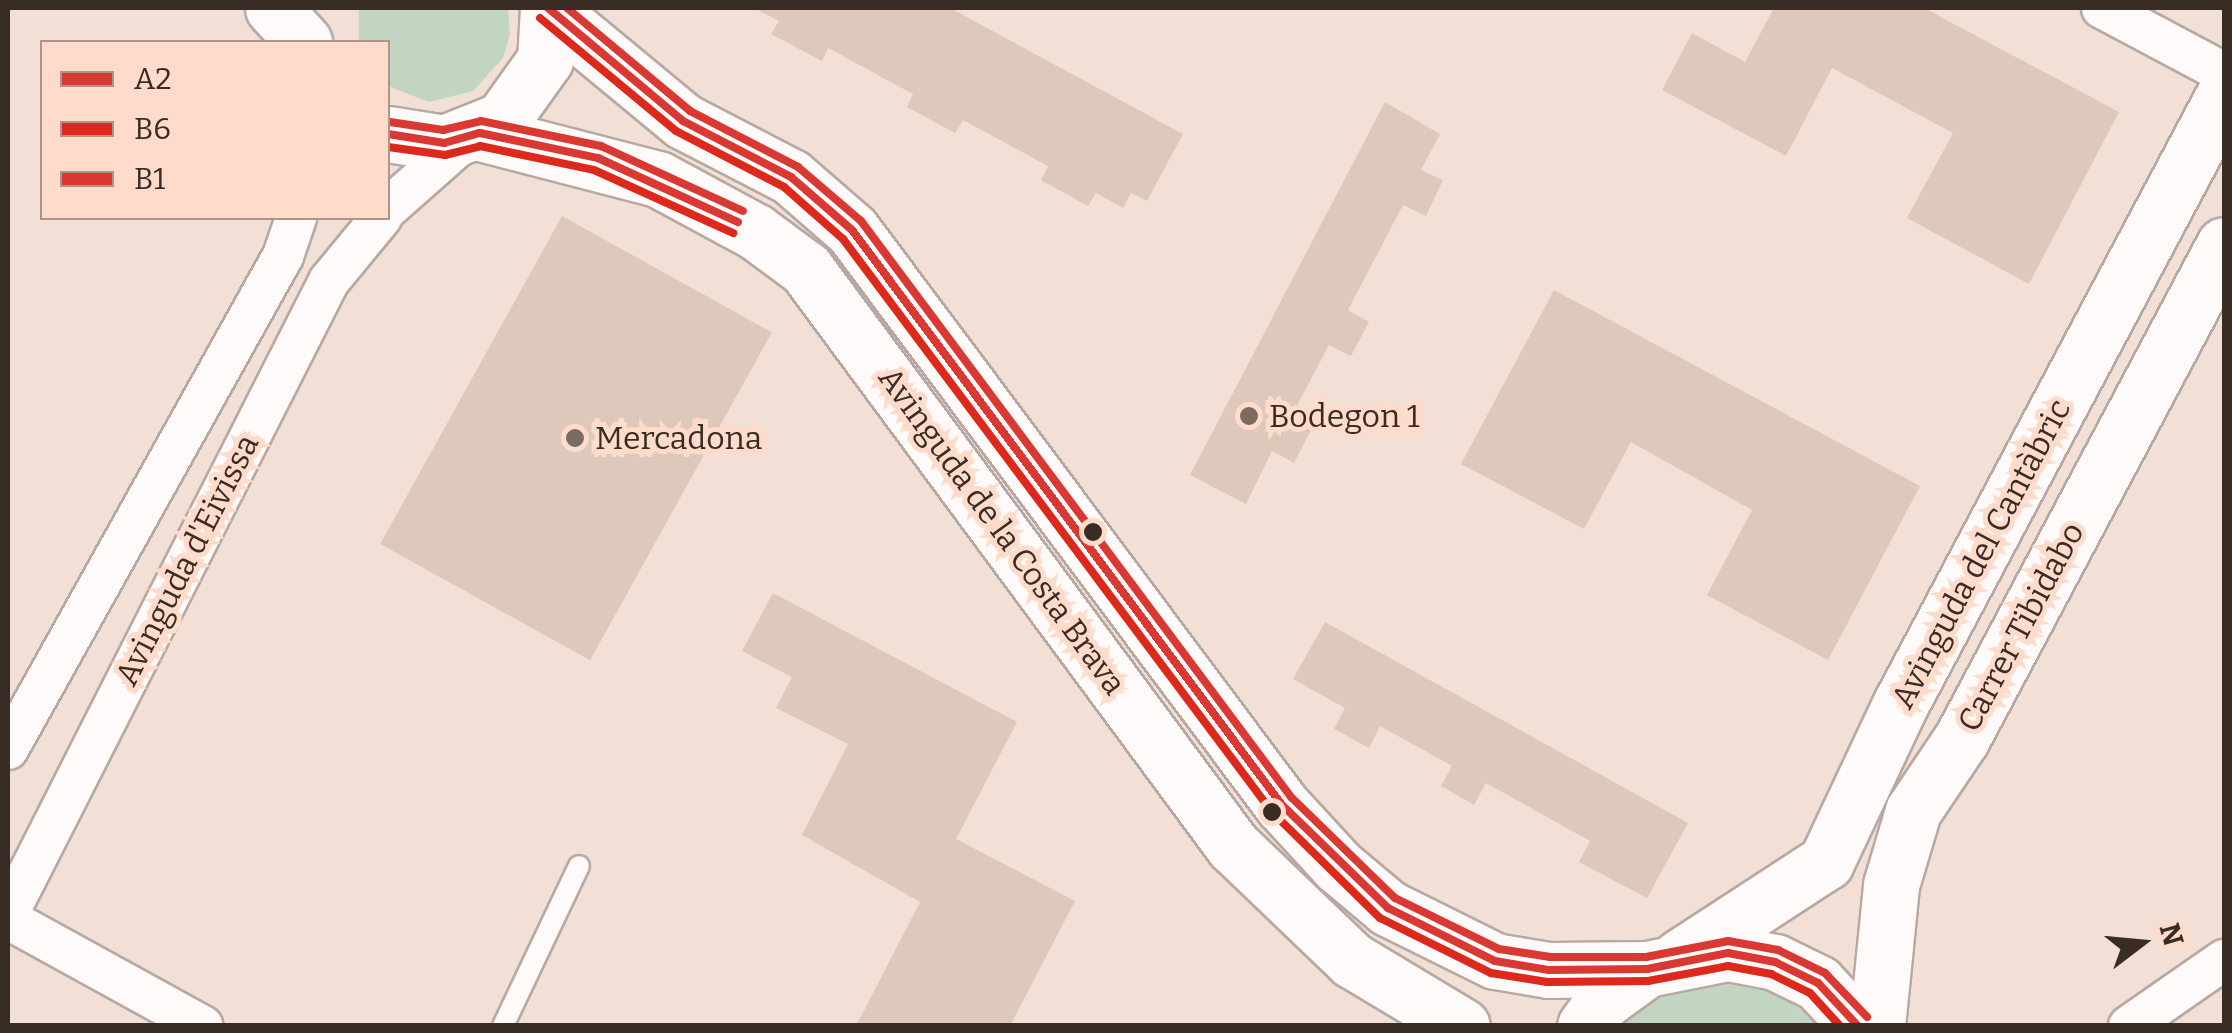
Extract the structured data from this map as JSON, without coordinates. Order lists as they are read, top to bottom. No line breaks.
{"streets":{"street":["Avinguda de la Costa Brava","Avinguda del Cantàbric","Avinguda d'Eivissa","Carrer Tibidabo"]},"crossings":[["Avinguda de la Costa Brava","Avinguda del Cantàbric"]],"places":["Bodegon 1","Mercadona"],"lines":["transit line A2","transit line B1","transit line B6"],"legend":["A2","B6","B1"],"north":"right"}
